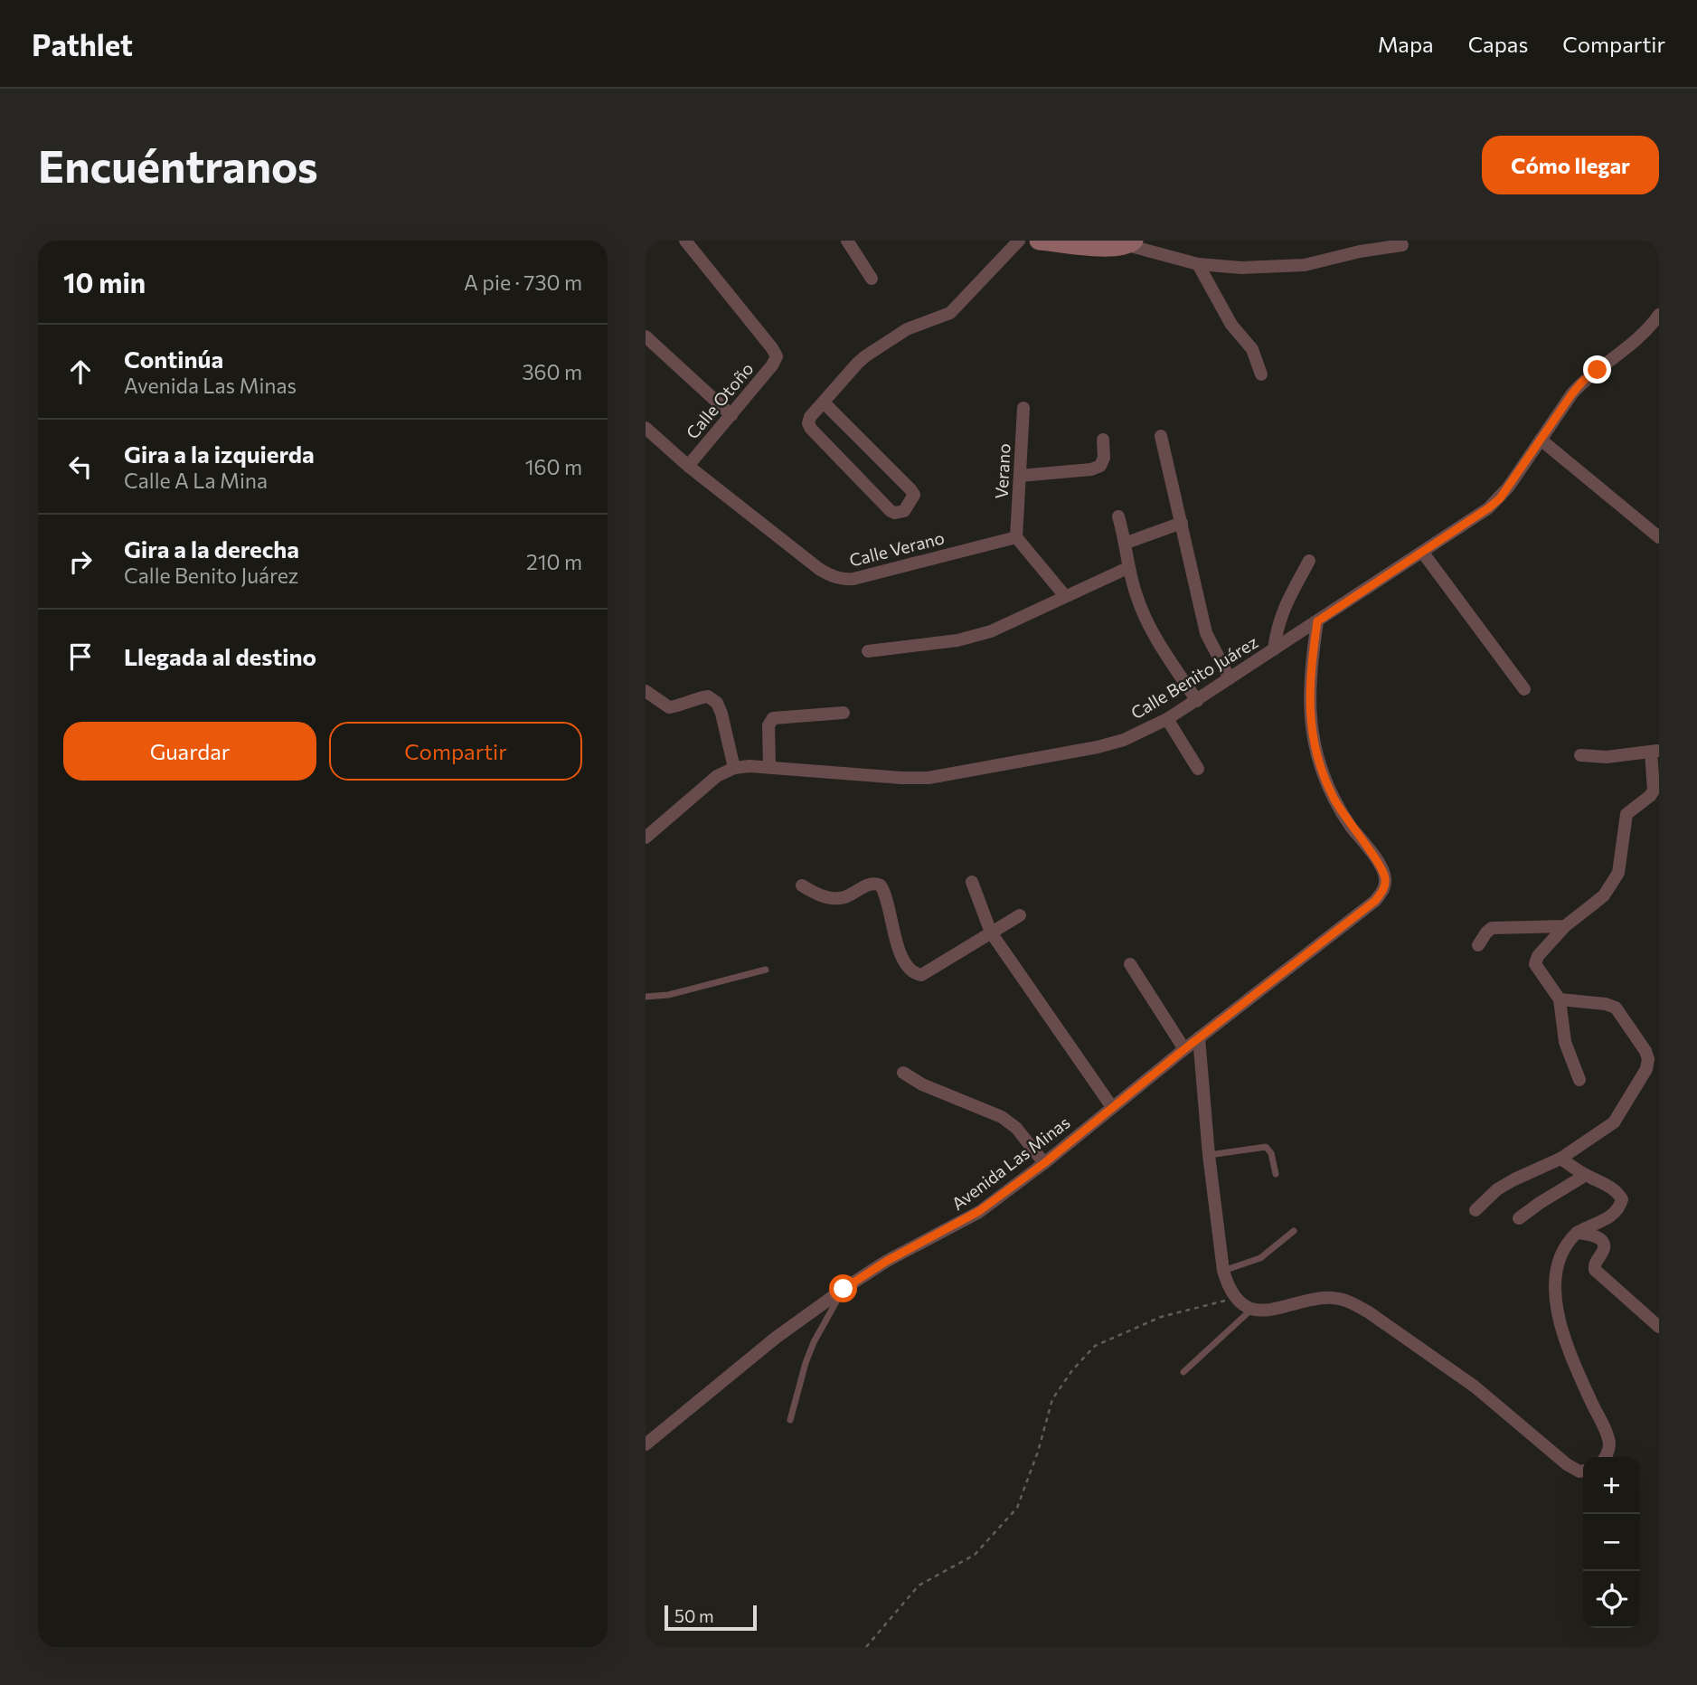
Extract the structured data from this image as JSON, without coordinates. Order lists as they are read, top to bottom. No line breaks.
{"streets":{"street":["Calle Otoño","Verano","Calle Verano","Calle Benito Juárez","Avenida Las Minas"]},"crossings":[["Calle Otoño","Calle Verano"],["Verano","Calle Verano"],["Calle Benito Juárez","Avenida Las Minas"]],"scale_bar":"50 m","page":{"header":"Pathlet","nav":["Mapa","Capas","Compartir"],"buttons":["Cómo llegar",["Guardar","Compartir"]],"title":"Encuéntranos","heading":["10 min","A pie · 730 m"],"list":[["Continúa","Avenida Las Minas","360 m"],["Gira a la izquierda","Calle A La Mina","160 m"],["Gira a la derecha","Calle Benito Juárez","210 m"],"Llegada al destino"],"map_buttons":["+","−"],"scale":"50 m"}}
